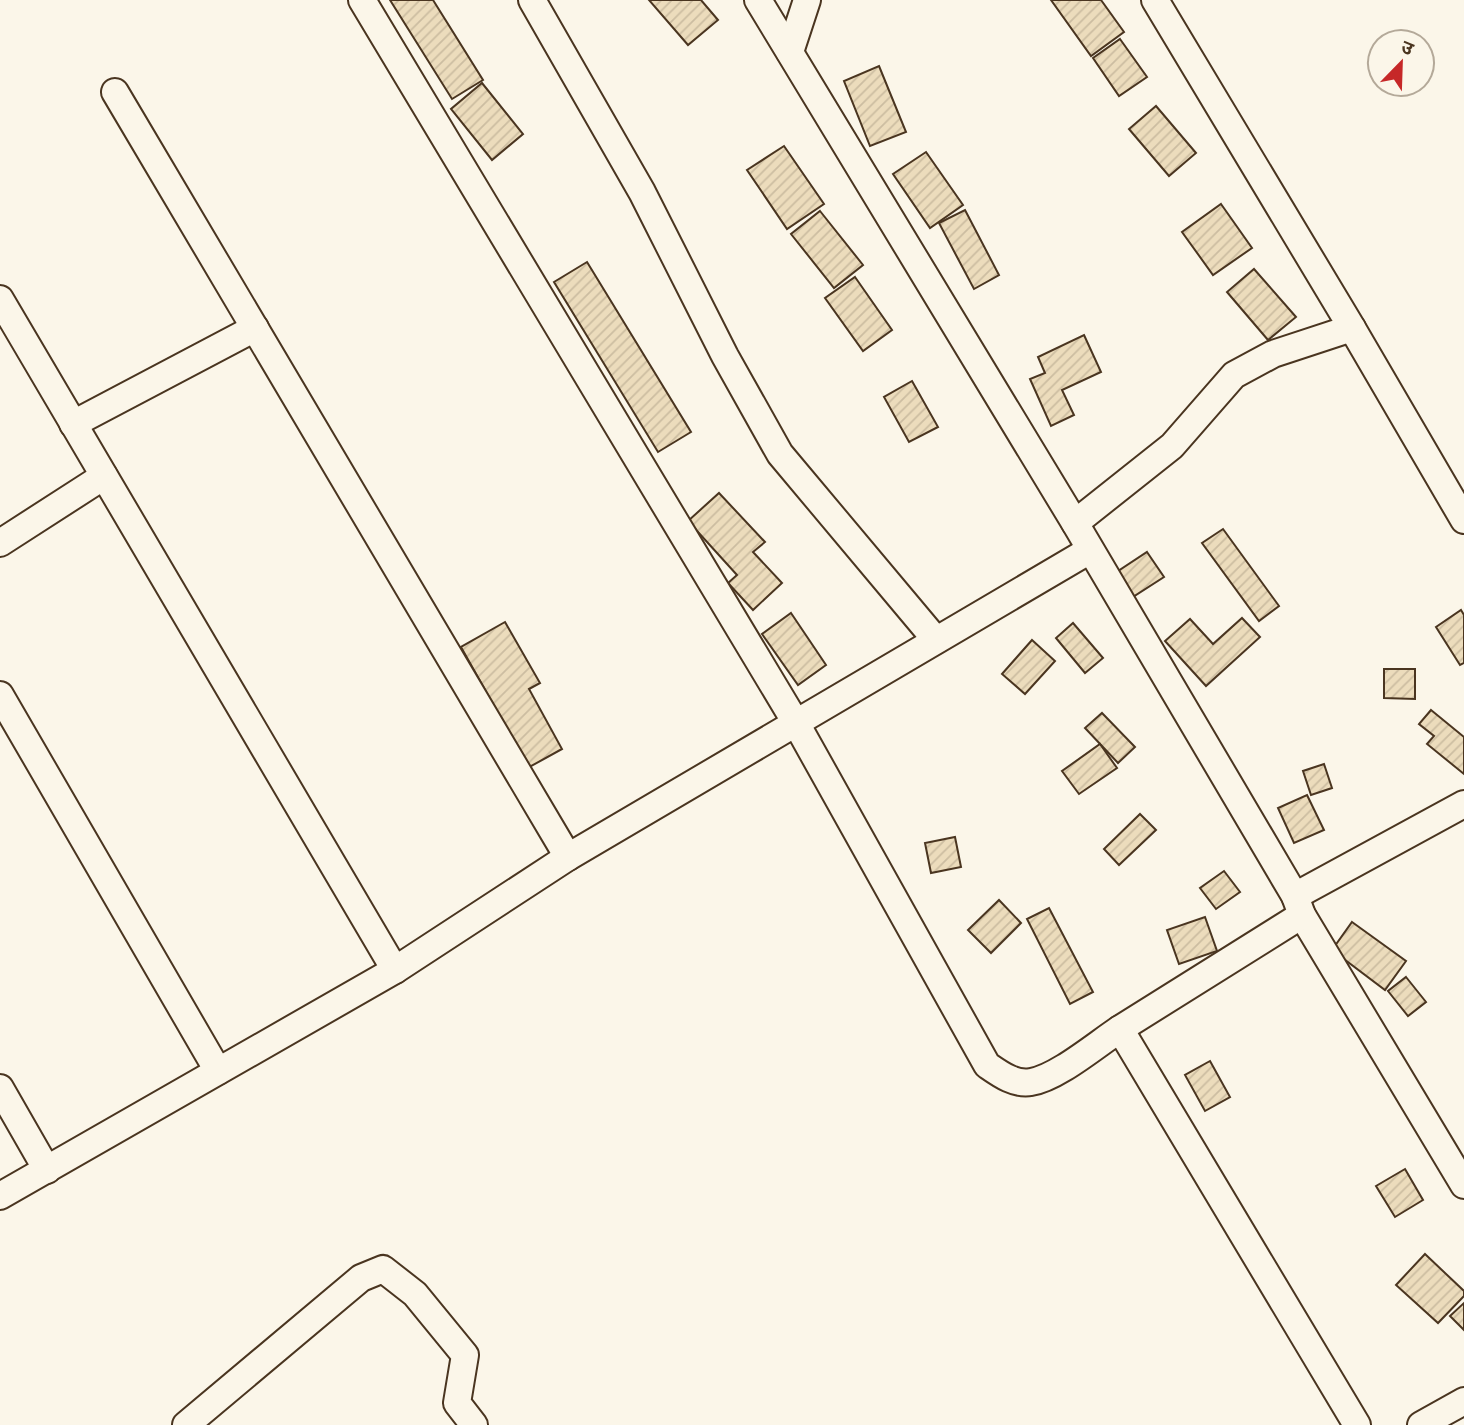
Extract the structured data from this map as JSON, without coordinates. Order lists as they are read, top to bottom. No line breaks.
{"north":"top right"}
